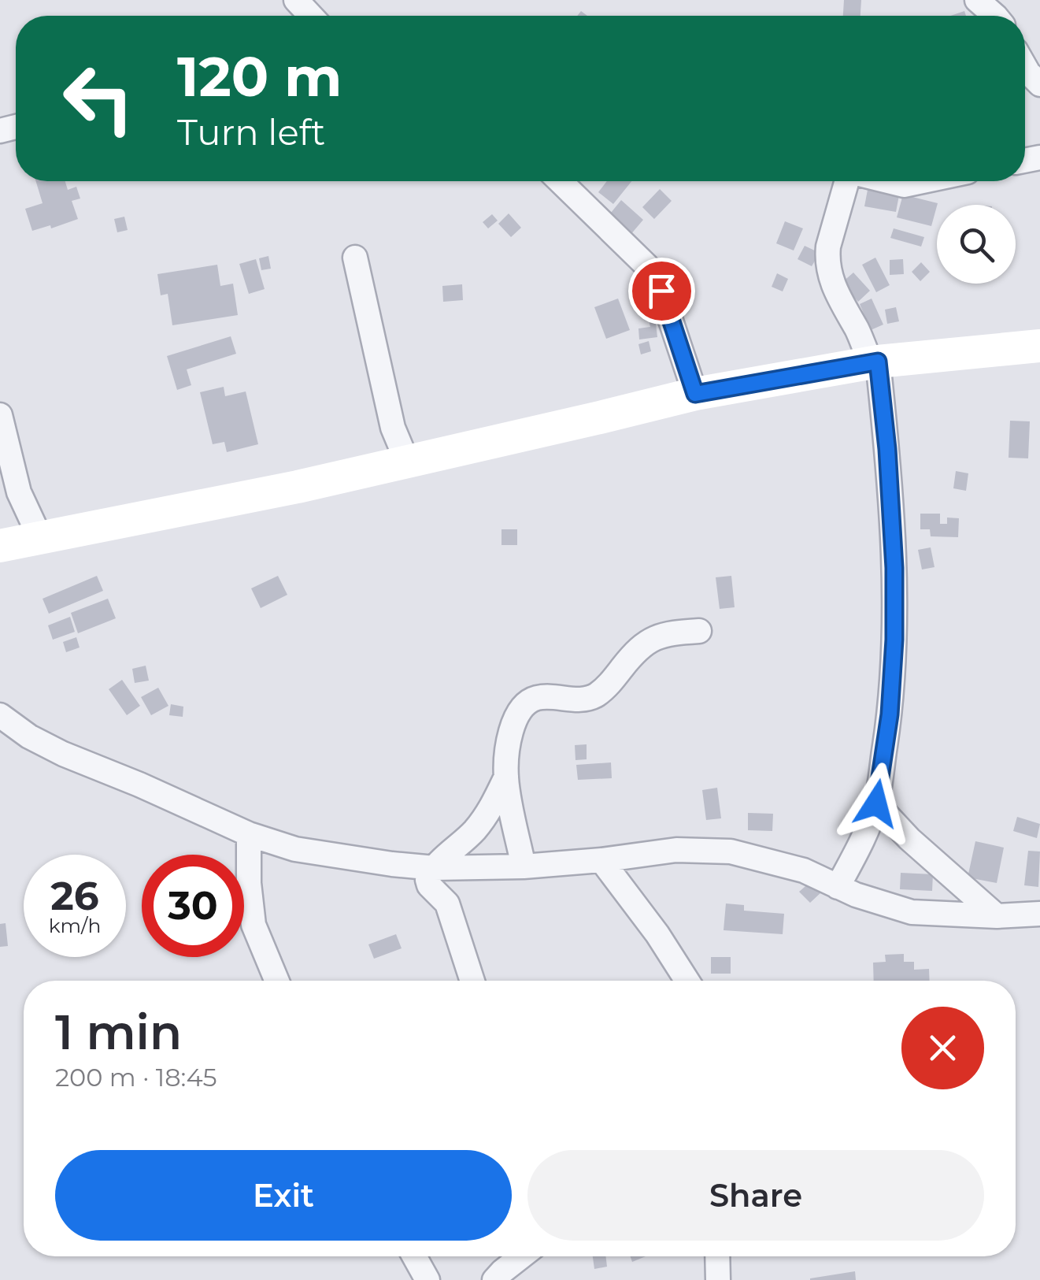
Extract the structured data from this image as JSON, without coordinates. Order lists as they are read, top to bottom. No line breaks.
{"page":{"turn":["120 m","Turn left"],"speed":"26 km/h","limit":"30","heading":["1 min","200 m · 18:45"],"buttons":["Exit","Share"]}}
